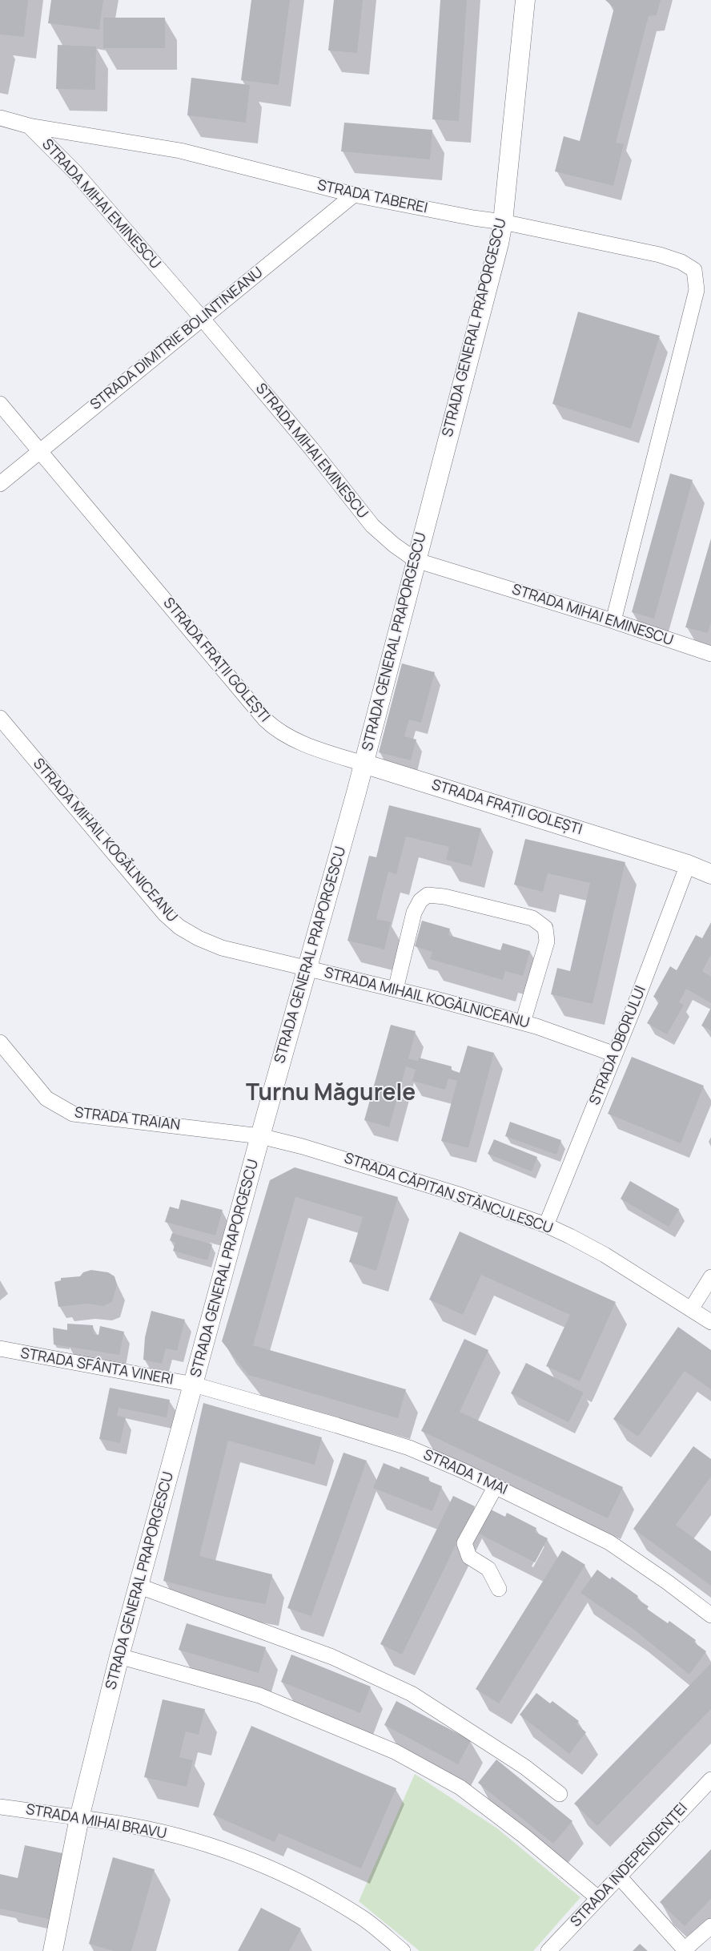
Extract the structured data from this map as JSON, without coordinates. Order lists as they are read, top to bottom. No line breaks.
{"streets":{"main road":["STRADA GENERAL PRAPORGESCU","STRADA FRAȚII GOLEȘTI"],"street":["STRADA TABEREI","STRADA MIHAI EMINESCU","STRADA DIMITRIE BOLINTINEANU","STRADA MIHAIL KOGĂLNICEANU","STRADA OBORULUI","STRADA TRAIAN","STRADA CĂPITAN STĂNCULESCU","STRADA SFÂNTA VINERI","STRADA 1 MAI","STRADA MIHAI BRAVU","STRADA INDEPENDENȚEI"]},"crossings":[["STRADA TABEREI","STRADA MIHAI EMINESCU"],["STRADA TABEREI","STRADA GENERAL PRAPORGESCU"],["STRADA TABEREI","STRADA DIMITRIE BOLINTINEANU"],["STRADA MIHAI EMINESCU","STRADA GENERAL PRAPORGESCU"],["STRADA MIHAI EMINESCU","STRADA DIMITRIE BOLINTINEANU"],["STRADA GENERAL PRAPORGESCU","STRADA FRAȚII GOLEȘTI"],["STRADA GENERAL PRAPORGESCU","STRADA MIHAIL KOGĂLNICEANU"],["STRADA GENERAL PRAPORGESCU","STRADA TRAIAN"],["STRADA GENERAL PRAPORGESCU","STRADA CĂPITAN STĂNCULESCU"],["STRADA GENERAL PRAPORGESCU","STRADA SFÂNTA VINERI"],["STRADA GENERAL PRAPORGESCU","STRADA 1 MAI"],["STRADA GENERAL PRAPORGESCU","STRADA MIHAI BRAVU"],["STRADA DIMITRIE BOLINTINEANU","STRADA FRAȚII GOLEȘTI"],["STRADA FRAȚII GOLEȘTI","STRADA OBORULUI"],["STRADA MIHAIL KOGĂLNICEANU","STRADA OBORULUI"],["STRADA OBORULUI","STRADA CĂPITAN STĂNCULESCU"],["STRADA TRAIAN","STRADA CĂPITAN STĂNCULESCU"],["STRADA SFÂNTA VINERI","STRADA 1 MAI"]],"districts":["Turnu Măgurele"]}
